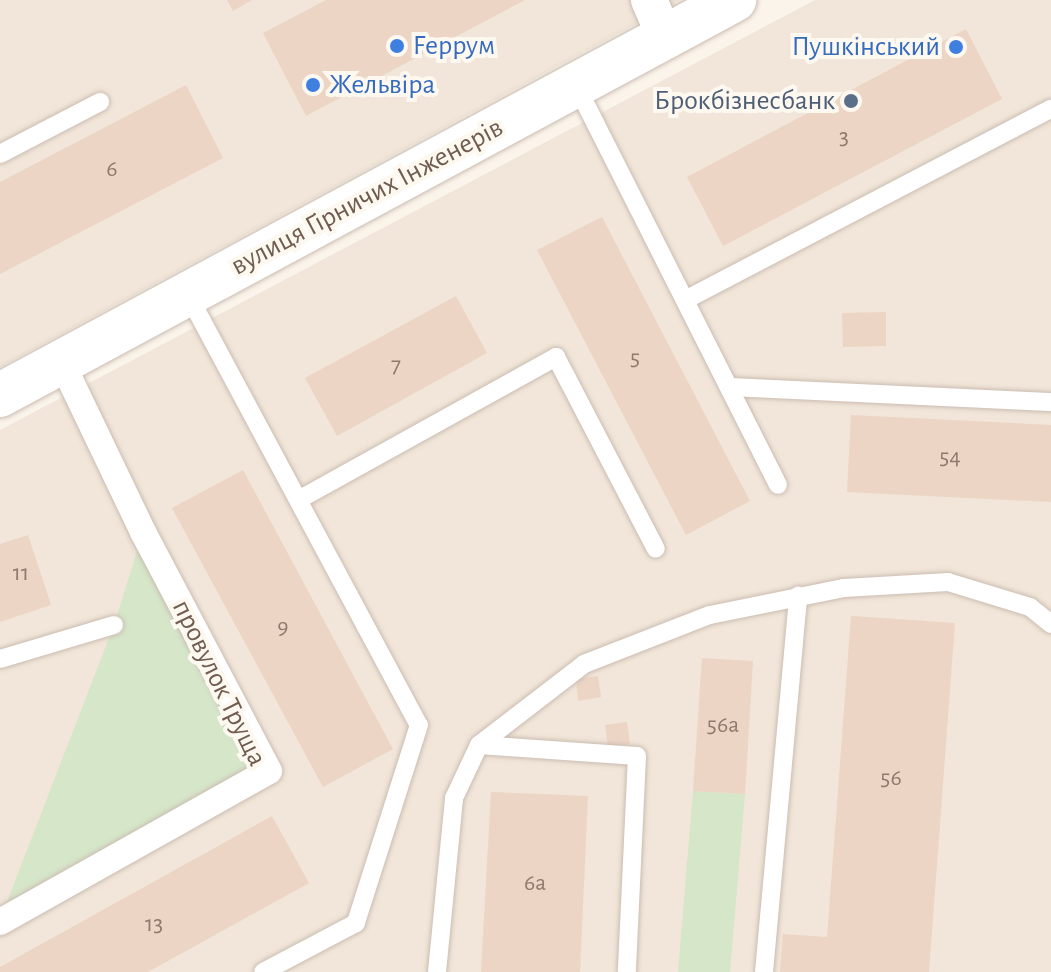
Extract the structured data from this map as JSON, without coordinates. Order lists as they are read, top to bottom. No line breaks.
{"streets":{"street":["вулиця Гірничих Інженерів","провулок Труща"]},"crossings":[["вулиця Гірничих Інженерів","провулок Труща"]],"places":["Fеррум","Пушкінський","Жельвіра","Брокбізнесбанк"],"house_numbers":["3","6","5","7","54","11","9","56а","56","6а","13"]}
